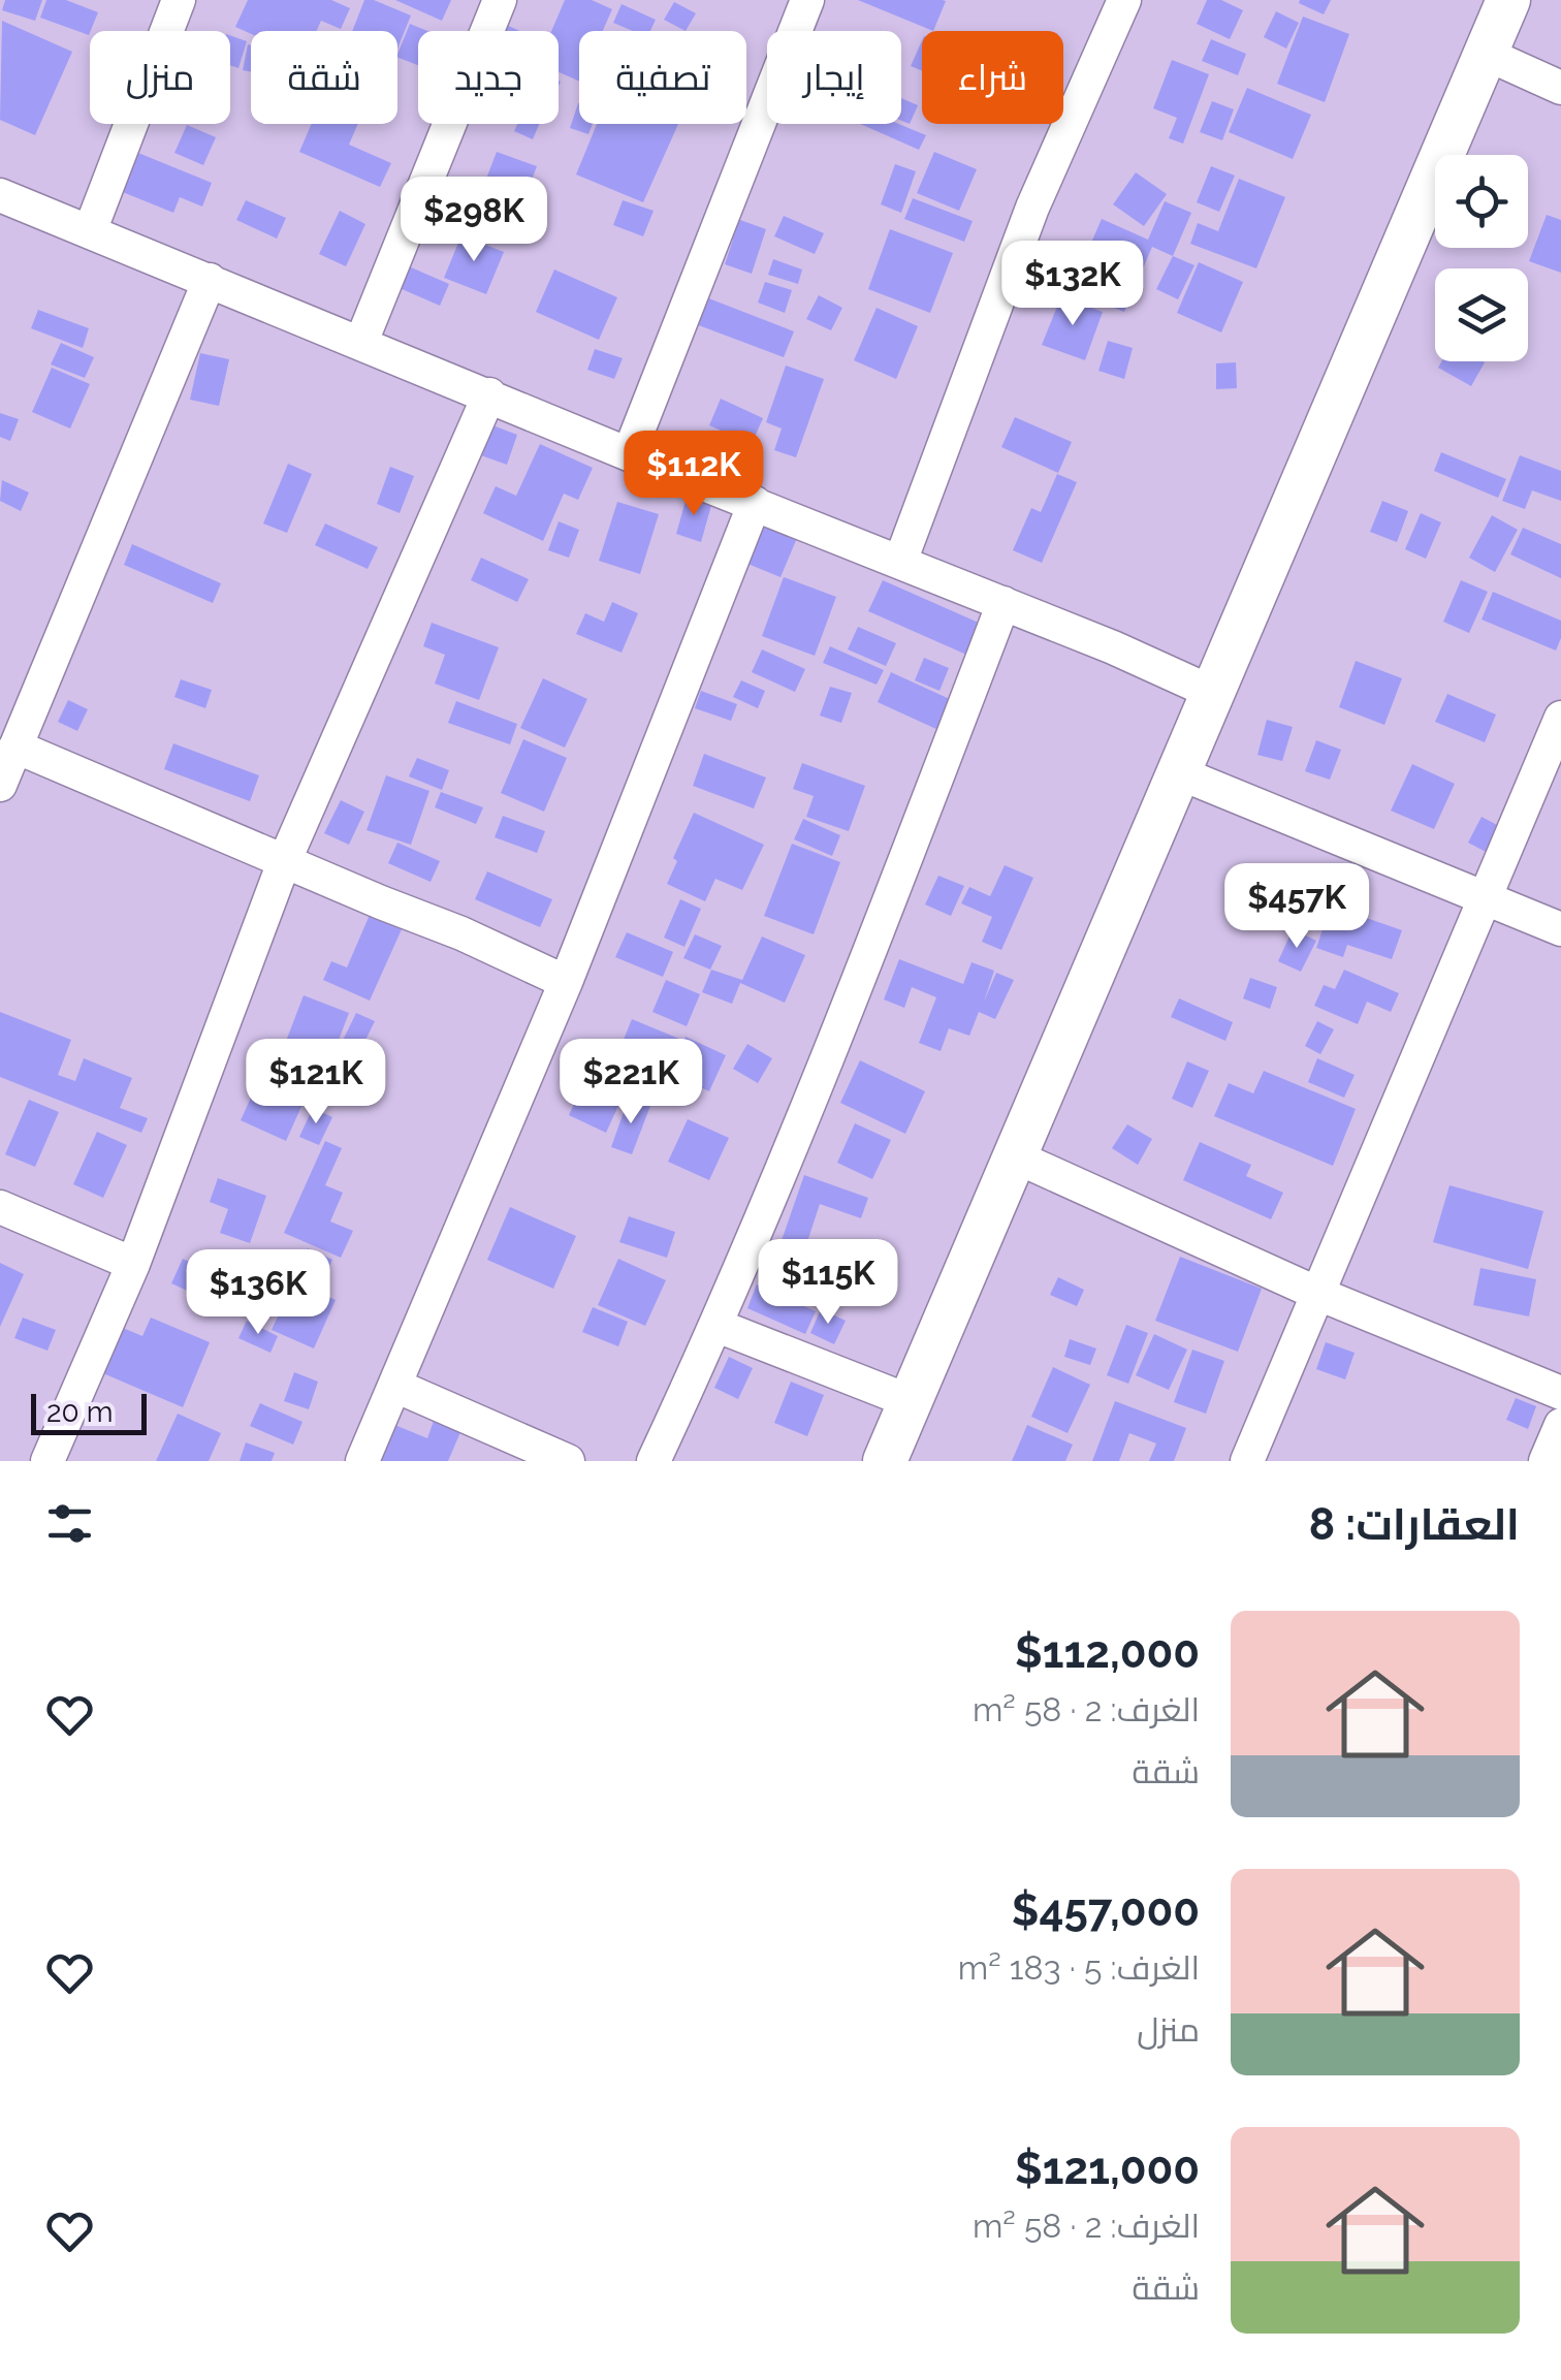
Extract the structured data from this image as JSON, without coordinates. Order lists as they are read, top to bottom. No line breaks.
{"scale_bar":"20 m","page":{"chip":["شراء","إيجار","تصفية","جديد","شقة","منزل"],"price":["$298K","$132K","$112K","$457K","$121K","$221K","$115K","$136K"],"scale":"20 m","heading":"العقارات: 8","list":[{"name":"$112,000","note":"الغرف: 2 · 58 m² · شقة"},{"name":"$457,000","note":"الغرف: 5 · 183 m² · منزل"},{"name":"$121,000","note":"الغرف: 2 · 58 m² · شقة"}]}}
